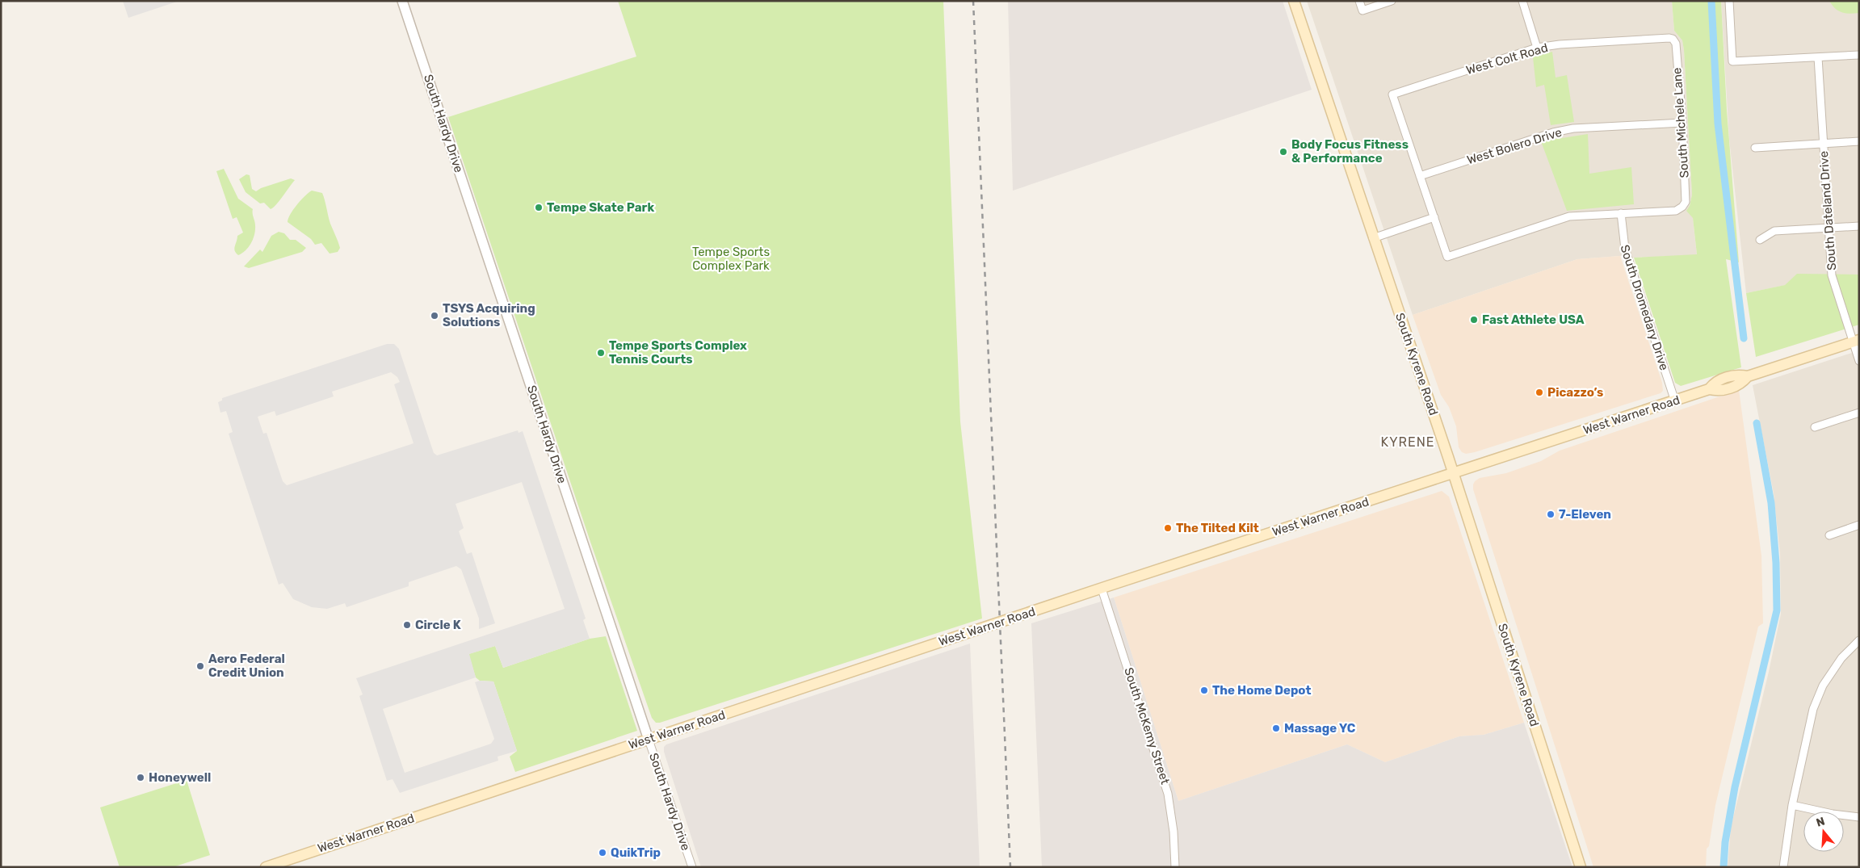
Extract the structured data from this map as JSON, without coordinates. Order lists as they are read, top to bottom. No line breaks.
{"streets":{"main road":["South Kyrene Road","West Warner Road"],"street":["West Colt Road","South Michele Lane","South Hardy Drive","West Bolero Drive","South Dateland Drive","South Dromedary Drive","South McKemy Street"]},"crossings":[["West Colt Road","South Michele Lane"],["West Colt Road","West Bolero Drive"],["South Michele Lane","West Bolero Drive"],["South Michele Lane","South Dromedary Drive"],["South Hardy Drive","West Warner Road"],["South Dateland Drive","West Warner Road"],["South Dromedary Drive","West Warner Road"],["South Kyrene Road","West Warner Road"],["West Warner Road","South McKemy Street"]],"districts":["KYRENE"],"parks":["Tempe Sports Complex Park"],"places":["Body Focus Fitness & Performance","Tempe Skate Park","TSYS Acquiring Solutions","Fast Athlete USA","Tempe Sports Complex Tennis Courts","Picazzo’s","7-Eleven","The Tilted Kilt","Circle K","Aero Federal Credit Union","The Home Depot","Massage YC","Honeywell","QuikTrip"],"north":"top"}
